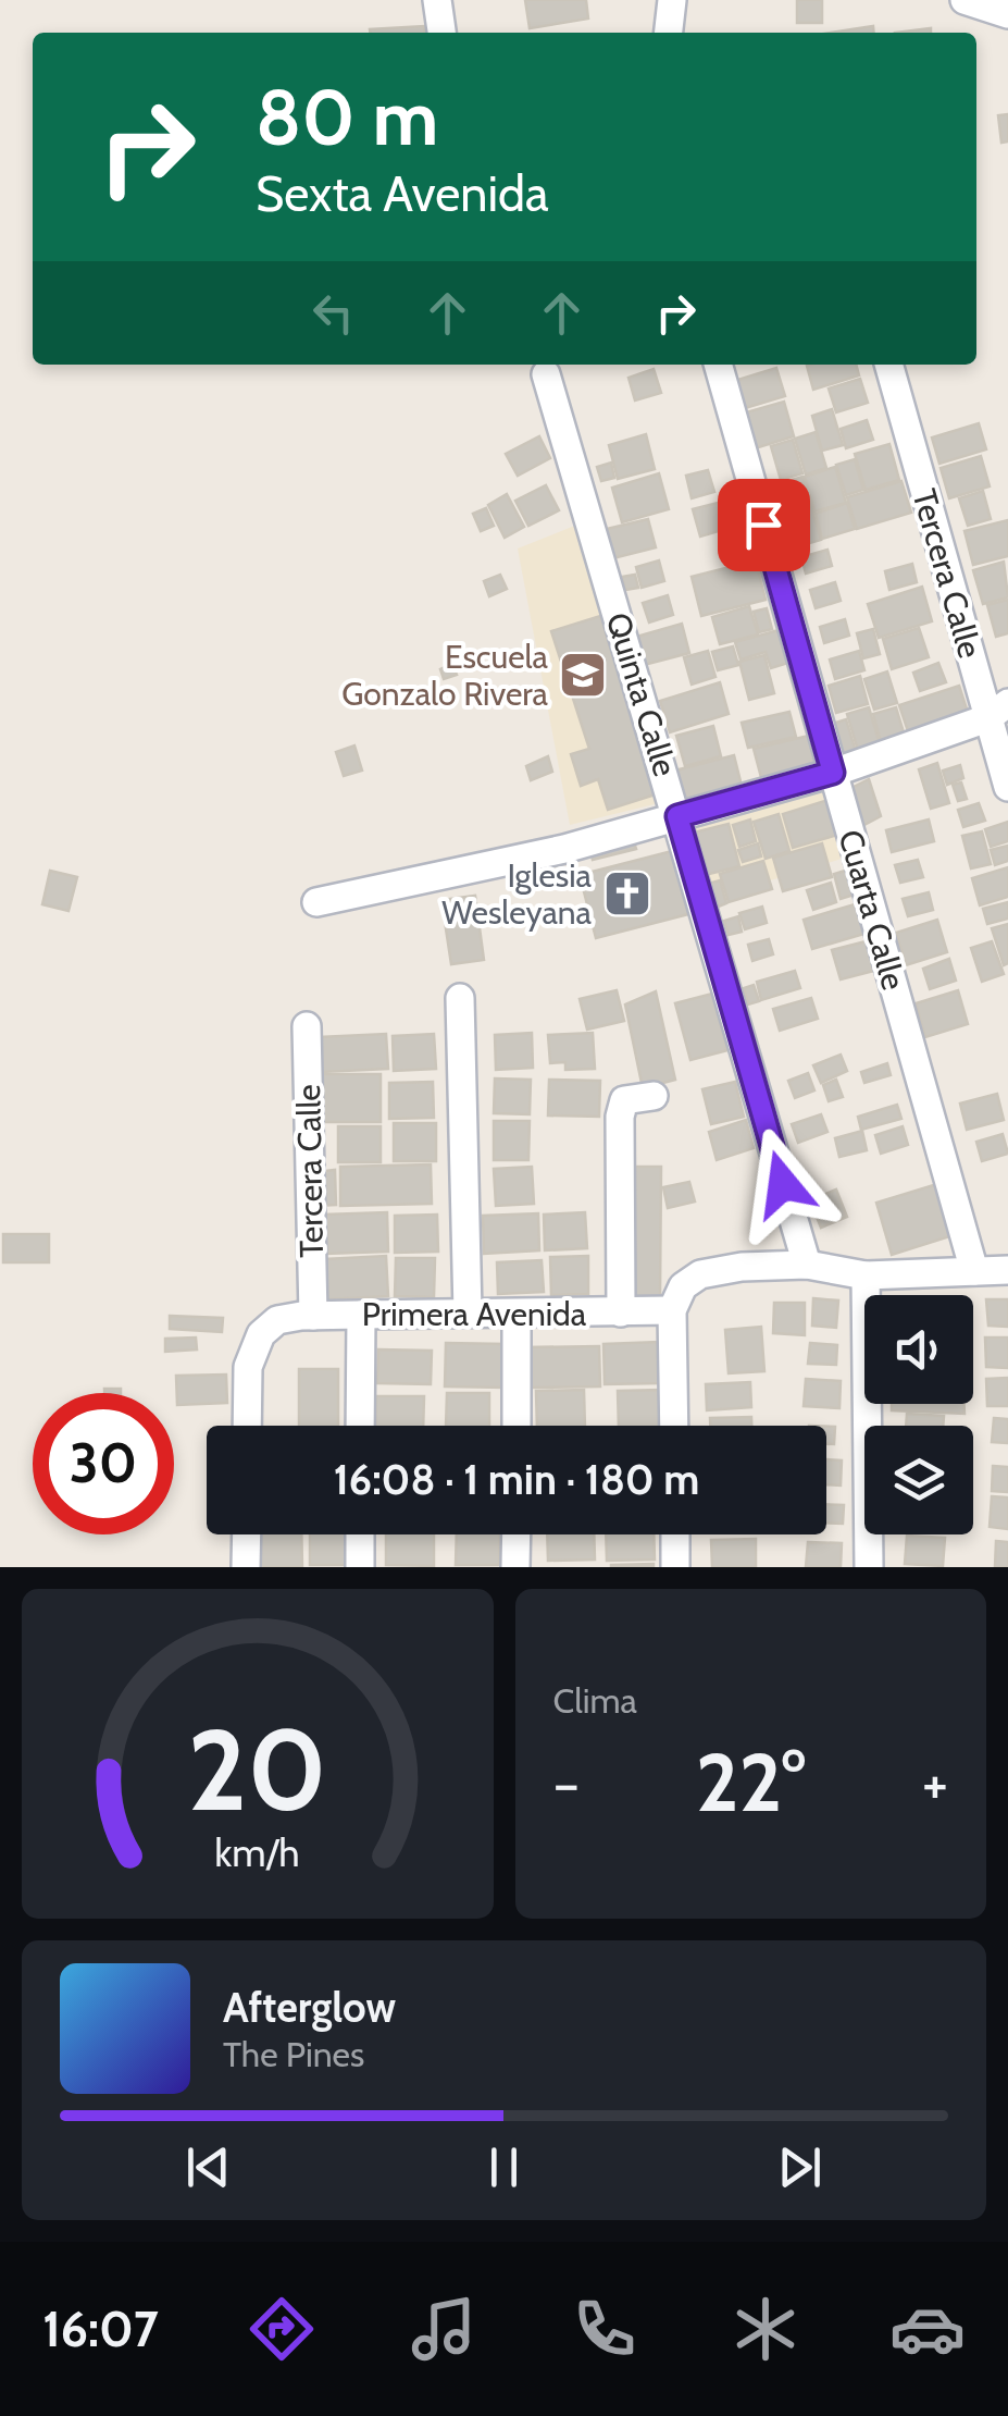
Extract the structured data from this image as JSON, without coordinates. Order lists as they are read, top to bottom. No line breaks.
{"streets":{"street":["Tercera Calle","Quinta Calle","Cuarta Calle","Primera Avenida"]},"crossings":[["Tercera Calle","Primera Avenida"]],"places":{"school or university":["Escuela Gonzalo Rivera"],"church":["Iglesia Wesleyana"]},"page":{"turn":["80 m","Sexta Avenida"],"limit":"30","trip":"16:08 · 1 min · 180 m","tile":"Clima","heat":["−","22°","+"],"song":["Afterglow","The Pines"],"tabs":"16:07","gauge":["20","km/h"]}}
